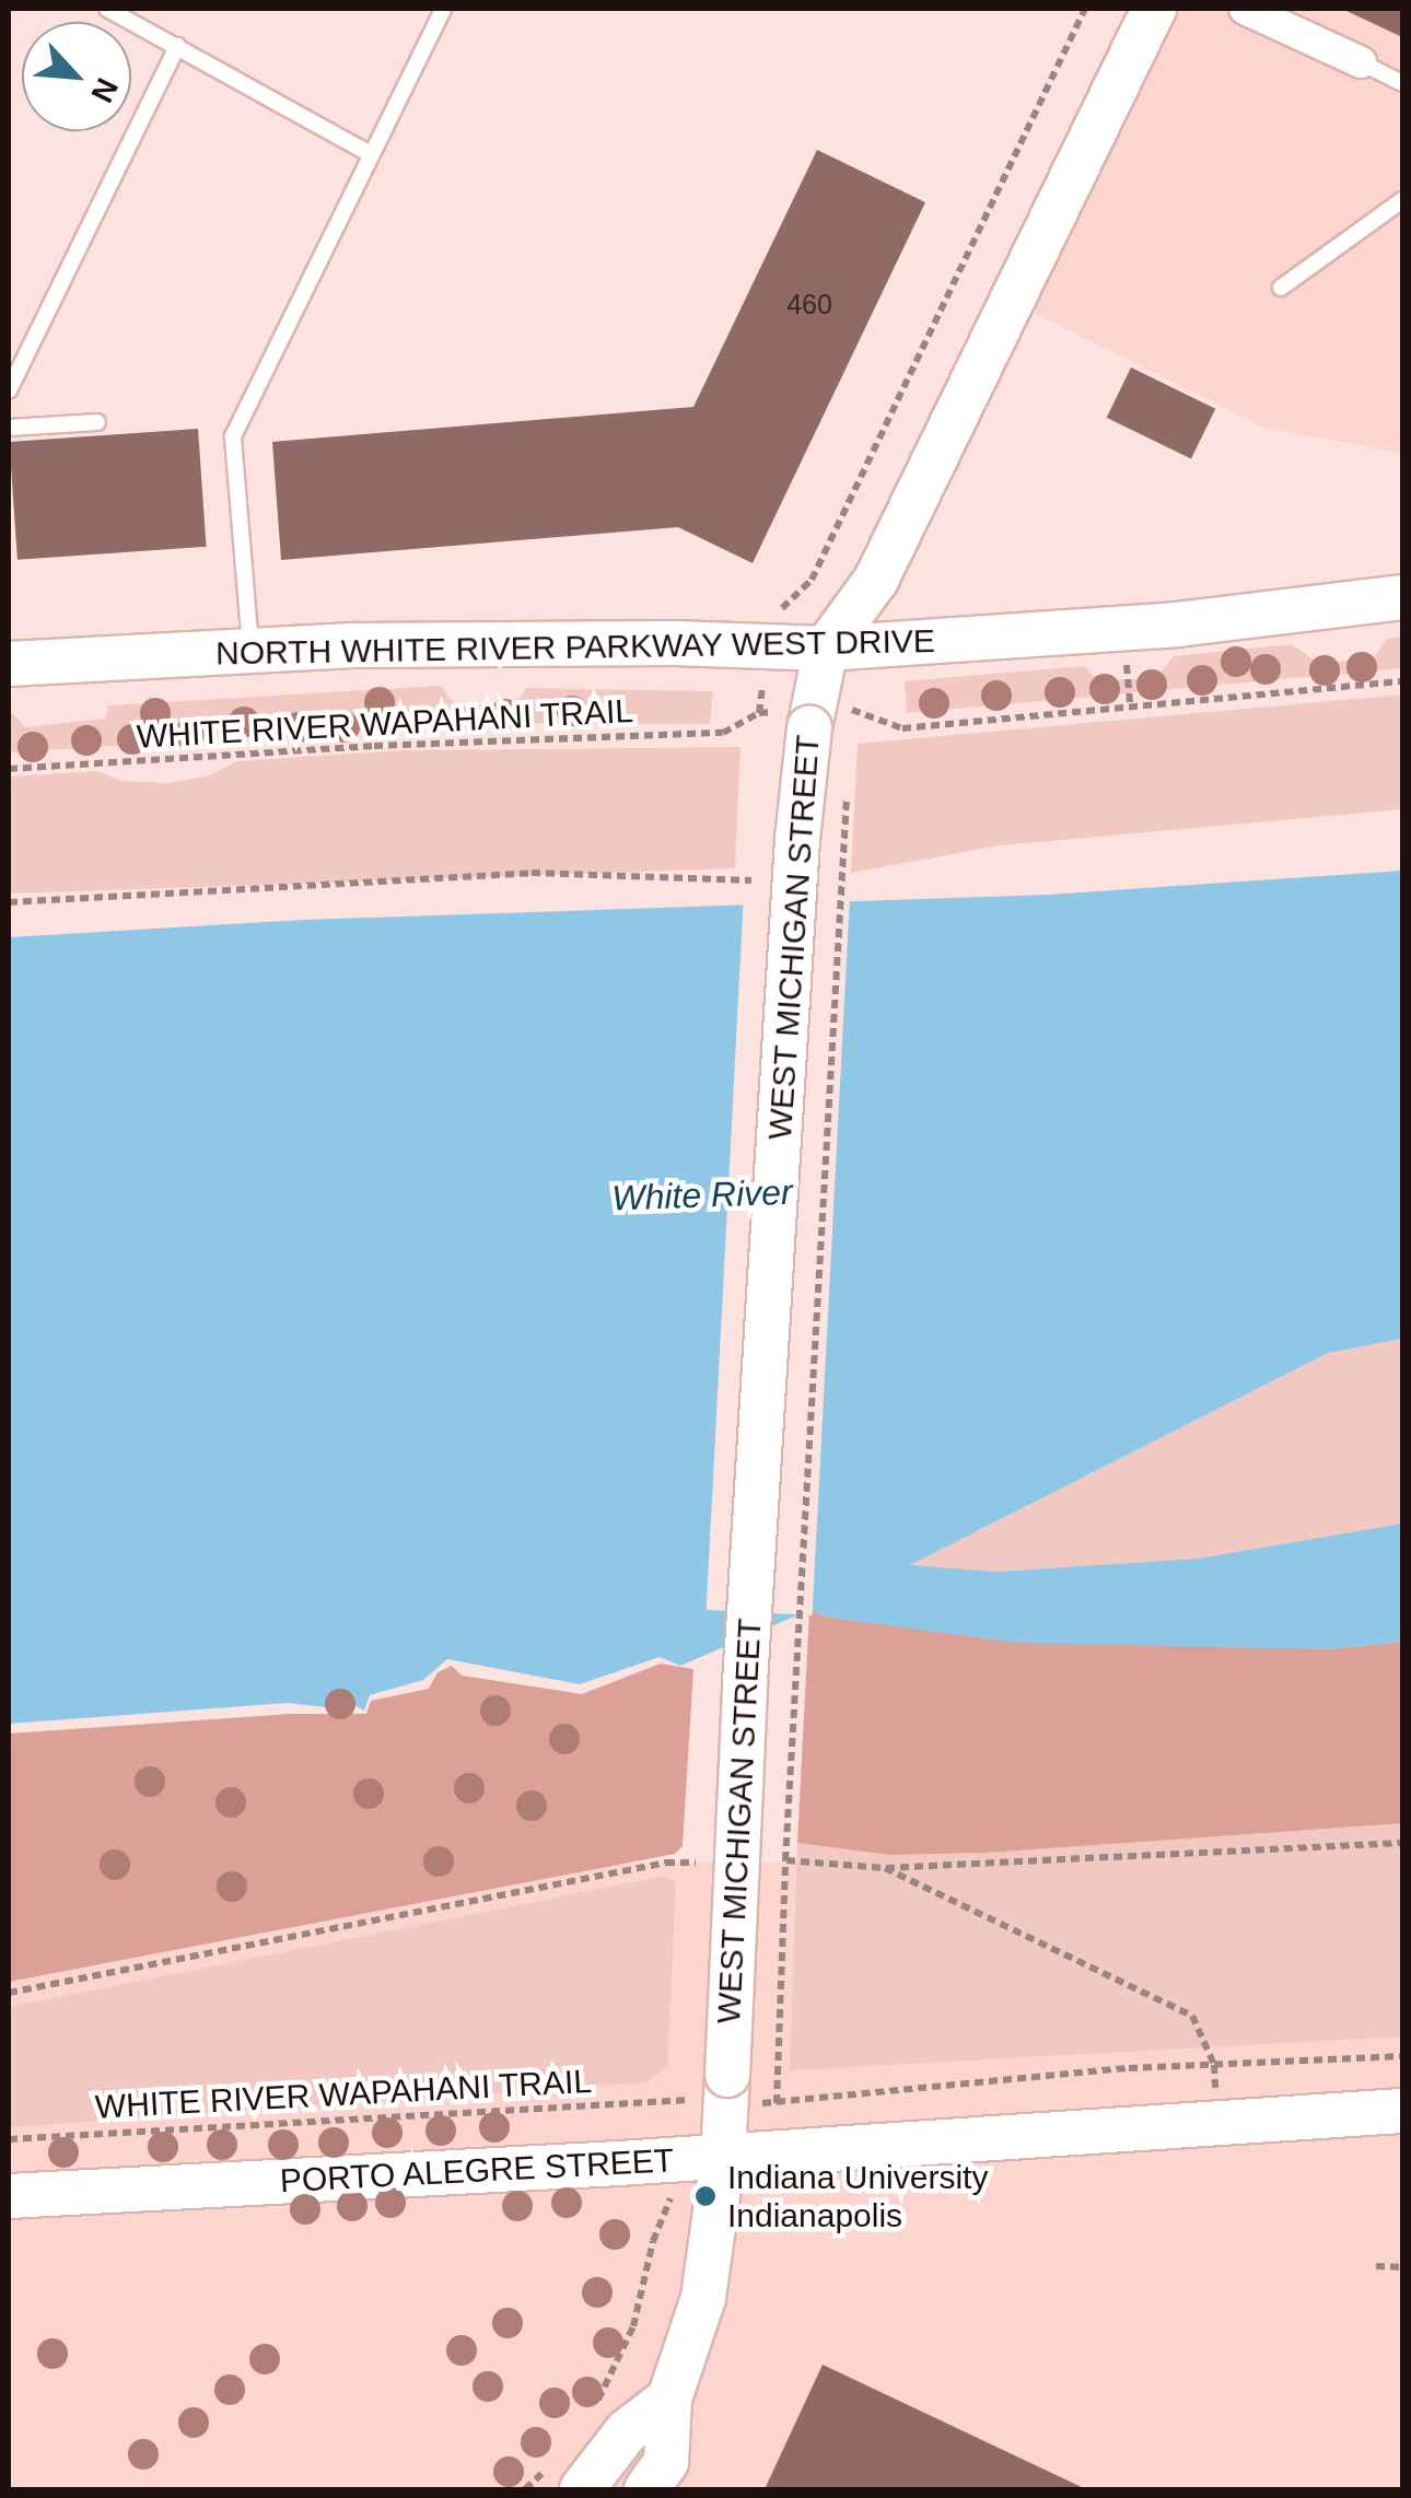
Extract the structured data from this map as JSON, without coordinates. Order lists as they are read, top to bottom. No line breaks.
{"streets":{"main road":["NORTH WHITE RIVER PARKWAY WEST DRIVE","WEST MICHIGAN STREET","PORTO ALEGRE STREET"],"path":["WHITE RIVER WAPAHANI TRAIL"]},"crossings":[["NORTH WHITE RIVER PARKWAY WEST DRIVE","WEST MICHIGAN STREET"],["WEST MICHIGAN STREET","PORTO ALEGRE STREET"]],"water":["White River"],"places":["Indiana University Indianapolis"],"house_numbers":["460"],"north":"bottom right"}
